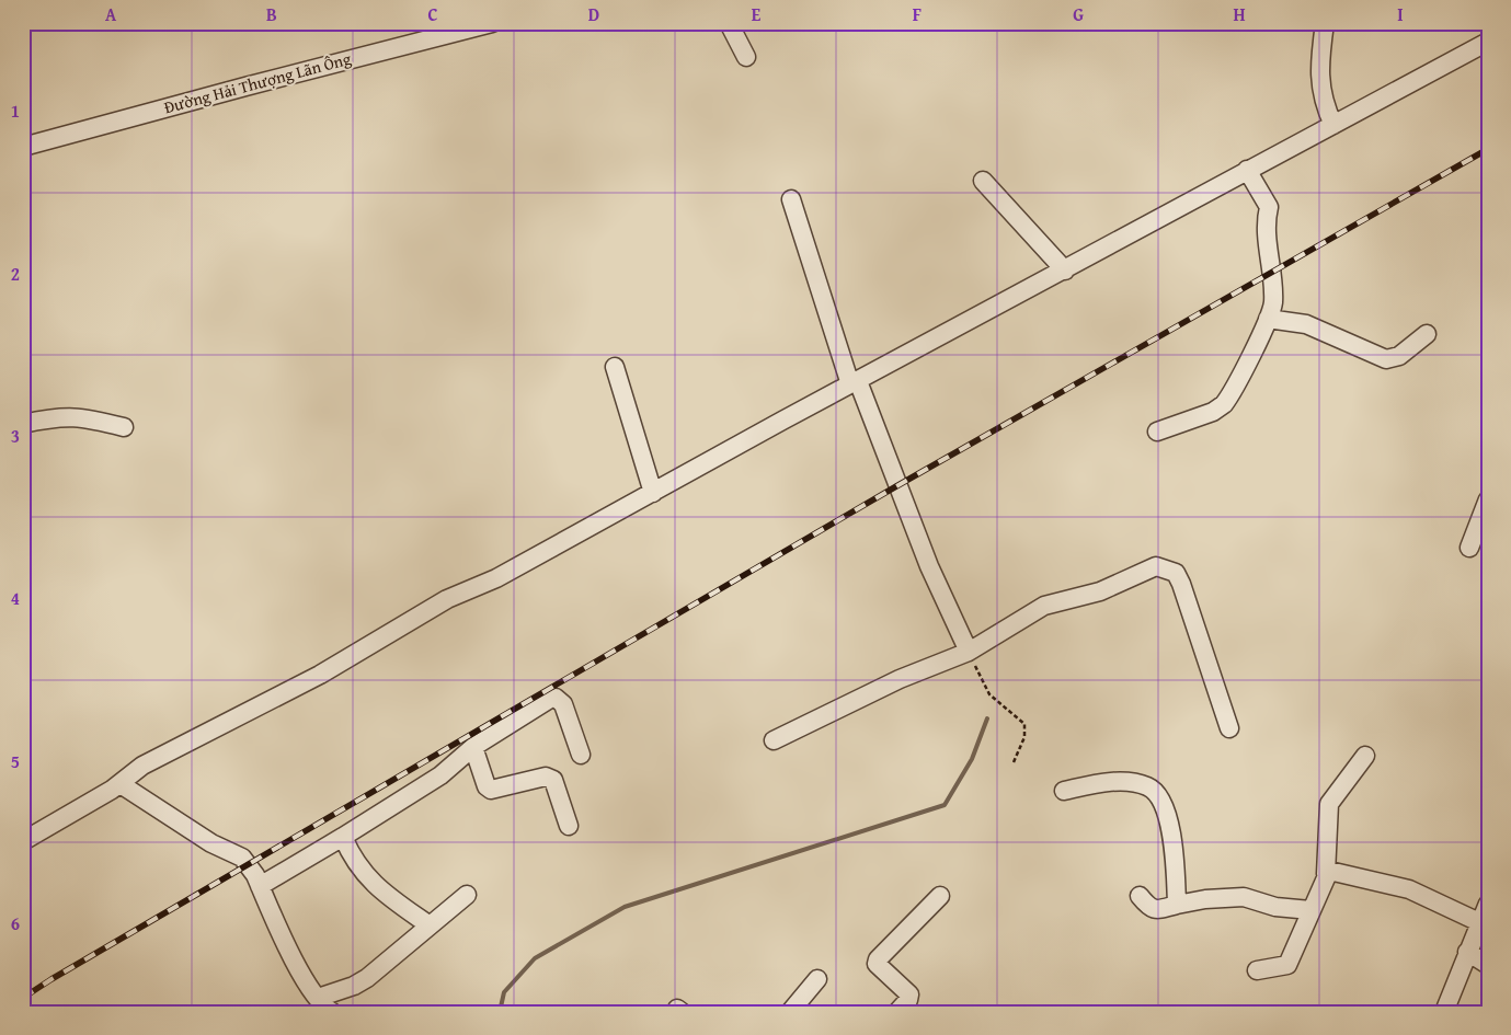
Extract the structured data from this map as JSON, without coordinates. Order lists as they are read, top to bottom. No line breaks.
{"streets":{"street":["Đường Hải Thượng Lãn Ông"]},"grid":{"columns":["A","B","C","D","E","F","G","H","I"],"rows":["1","2","3","4","5","6"]}}
